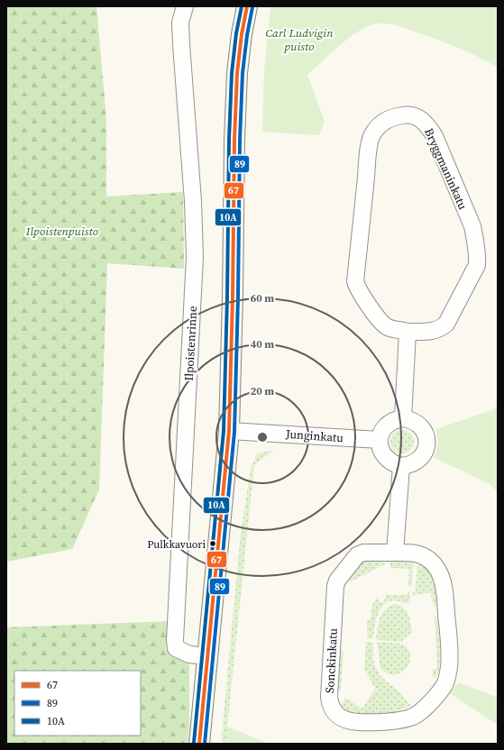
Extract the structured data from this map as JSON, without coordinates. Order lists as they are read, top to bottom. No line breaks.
{"streets":{"street":["Bryggmaninkatu","Ilpoistenrinne","Junginkatu","Sonckinkatu"]},"parks":["Carl Ludvigin puisto","Ilpoistenpuisto"],"places":["Pulkkavuori"],"lines":["transit line 67","transit line 10A","transit line 89"],"legend":["67","89","10A"],"rings":["60 m","40 m","20 m"]}
